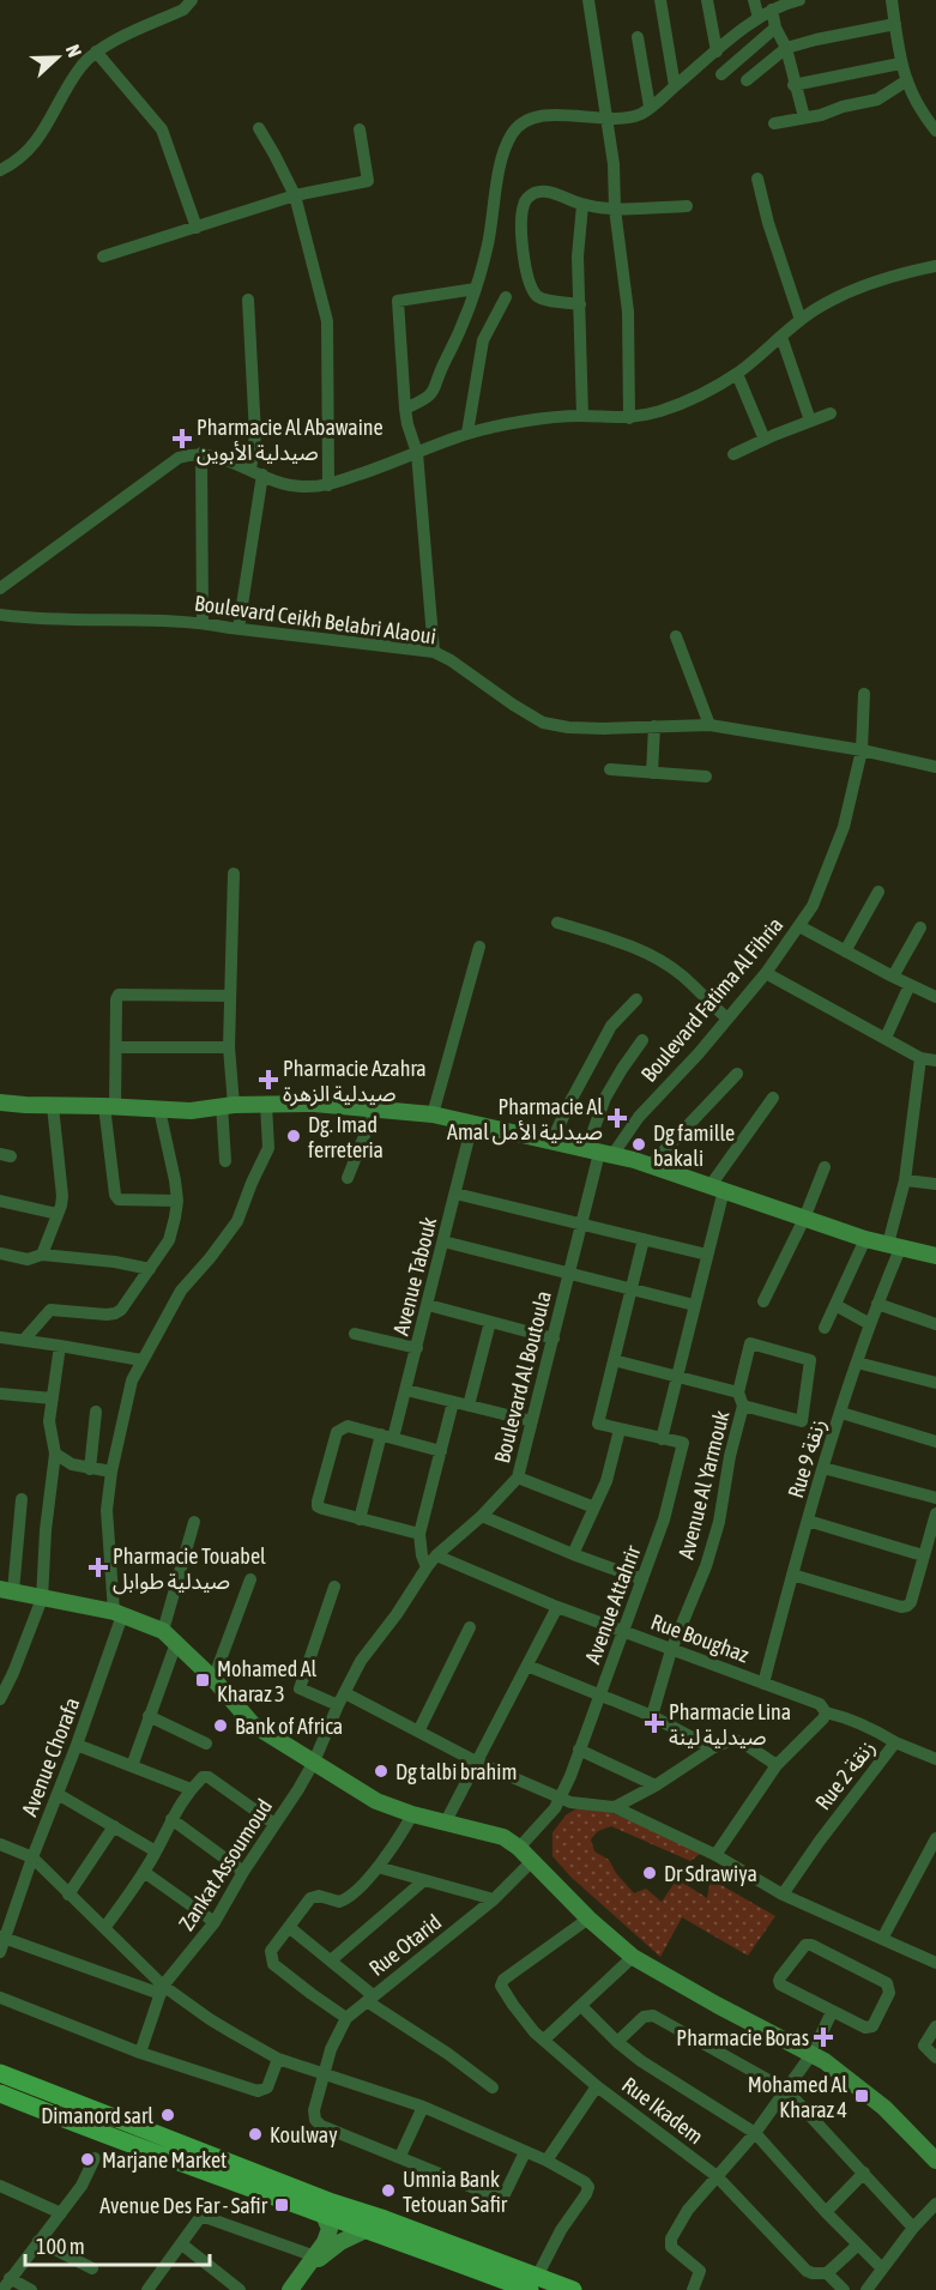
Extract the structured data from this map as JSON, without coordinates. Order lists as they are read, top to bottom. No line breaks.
{"streets":{"street":["Boulevard Ceikh Belabri Alaoui","Boulevard Fatima Al Fihria","Avenue Tabouk","Boulevard Al Boutoula","Rue 9 زنقة","Avenue Al Yarmouk","Avenue Attahrir","Rue Boughaz","Avenue Chorafa","Rue 2 زنقة","Zankat Assoumoud","Rue Otarid","Rue Ikadem"]},"crossings":[["Boulevard Ceikh Belabri Alaoui","Boulevard Fatima Al Fihria"],["Boulevard Fatima Al Fihria","Boulevard Al Boutoula"],["Boulevard Al Boutoula","Rue Boughaz"],["Boulevard Al Boutoula","Zankat Assoumoud"],["Rue 9 زنقة","Rue Boughaz"],["Avenue Al Yarmouk","Rue Boughaz"],["Avenue Attahrir","Rue Boughaz"],["Rue Boughaz","Rue 2 زنقة"]],"places":{"health":["Pharmacie Al Abawaine صيدلية الأبوين","Pharmacie Azahra صيدلية الزهرة","Pharmacie Al Amal صيدلية الأمل","Pharmacie Touabel صيدلية طوابل","Pharmacie Lina صيدلية لينة","Pharmacie Boras"],"other":["Dg. Imad ferreteria","Dg famille bakali","Bank of Africa","Dg talbi brahim","Dr Sdrawiya","Dimanord sarl","Koulway","Marjane Market","Umnia Bank Tetouan Safir"],"transit":["Mohamed Al Kharaz 3","Mohamed Al Kharaz 4","Avenue Des Far - Safir"]},"scale_bar":"100 m","north":"right"}
